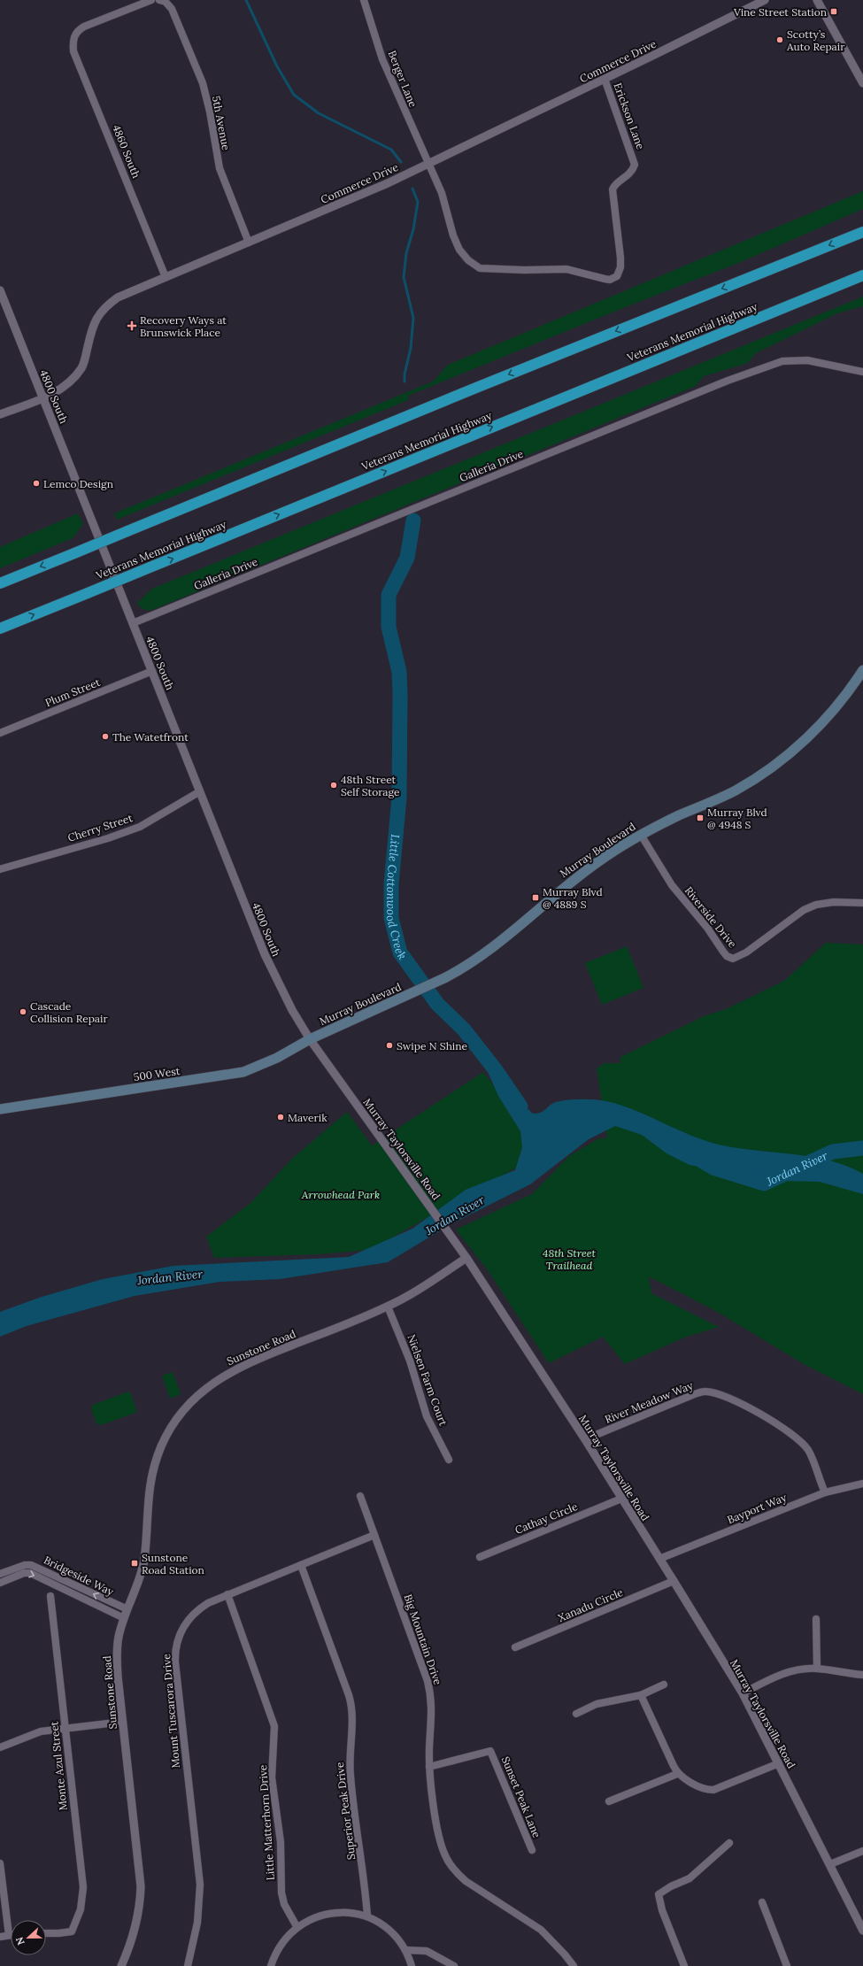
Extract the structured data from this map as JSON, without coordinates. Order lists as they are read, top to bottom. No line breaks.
{"streets":{"highway":["Veterans Memorial Highway"],"main road":["Murray Boulevard","500 West"],"street":["Commerce Drive","Berger Lane","Erickson Lane","5th Avenue","4860 South","4800 South","Galleria Drive","Plum Street","Cherry Street","Riverside Drive","Murray Taylorsville Road","Sunstone Road","Nielsen Farm Court","River Meadow Way","Bayport Way","Cathay Circle","Bridgeside Way","Xanadu Circle","Big Mountain Drive","Mount Tuscarora Drive","Monte Azul Street","Sunset Peak Lane","Superior Peak Drive","Little Matterhorn Drive"]},"crossings":[["Commerce Drive","Berger Lane"],["Commerce Drive","Erickson Lane"],["Commerce Drive","5th Avenue"],["Commerce Drive","4860 South"],["Commerce Drive","4800 South"],["Berger Lane","Erickson Lane"],["4800 South","Galleria Drive"],["4800 South","Plum Street"],["4800 South","Cherry Street"],["4800 South","Murray Boulevard"],["4800 South","500 West"],["4800 South","Murray Taylorsville Road"],["Murray Boulevard","Riverside Drive"],["Murray Boulevard","500 West"],["Murray Boulevard","Murray Taylorsville Road"],["500 West","Murray Taylorsville Road"],["Murray Taylorsville Road","Sunstone Road"],["Murray Taylorsville Road","River Meadow Way"],["Murray Taylorsville Road","Bayport Way"],["Murray Taylorsville Road","Cathay Circle"],["Murray Taylorsville Road","Xanadu Circle"],["Sunstone Road","Nielsen Farm Court"],["Sunstone Road","Bridgeside Way"],["River Meadow Way","Bayport Way"],["Big Mountain Drive","Mount Tuscarora Drive"],["Big Mountain Drive","Sunset Peak Lane"],["Mount Tuscarora Drive","Superior Peak Drive"],["Mount Tuscarora Drive","Little Matterhorn Drive"]],"water":["Little Cottonwood Creek","Jordan River"],"parks":["Arrowhead Park","48th Street Trailhead"],"places":{"transit":["Vine Street Station","Murray Blvd @ 4948 S","Murray Blvd @ 4889 S","Sunstone Road Station"],"other":["Scotty’s Auto Repair","Lemco Design","The Watetfront","48th Street Self Storage","Cascade Collision Repair","Swipe N Shine","Maverik"],"health":["Recovery Ways at Brunswick Place"]},"north":"left"}
